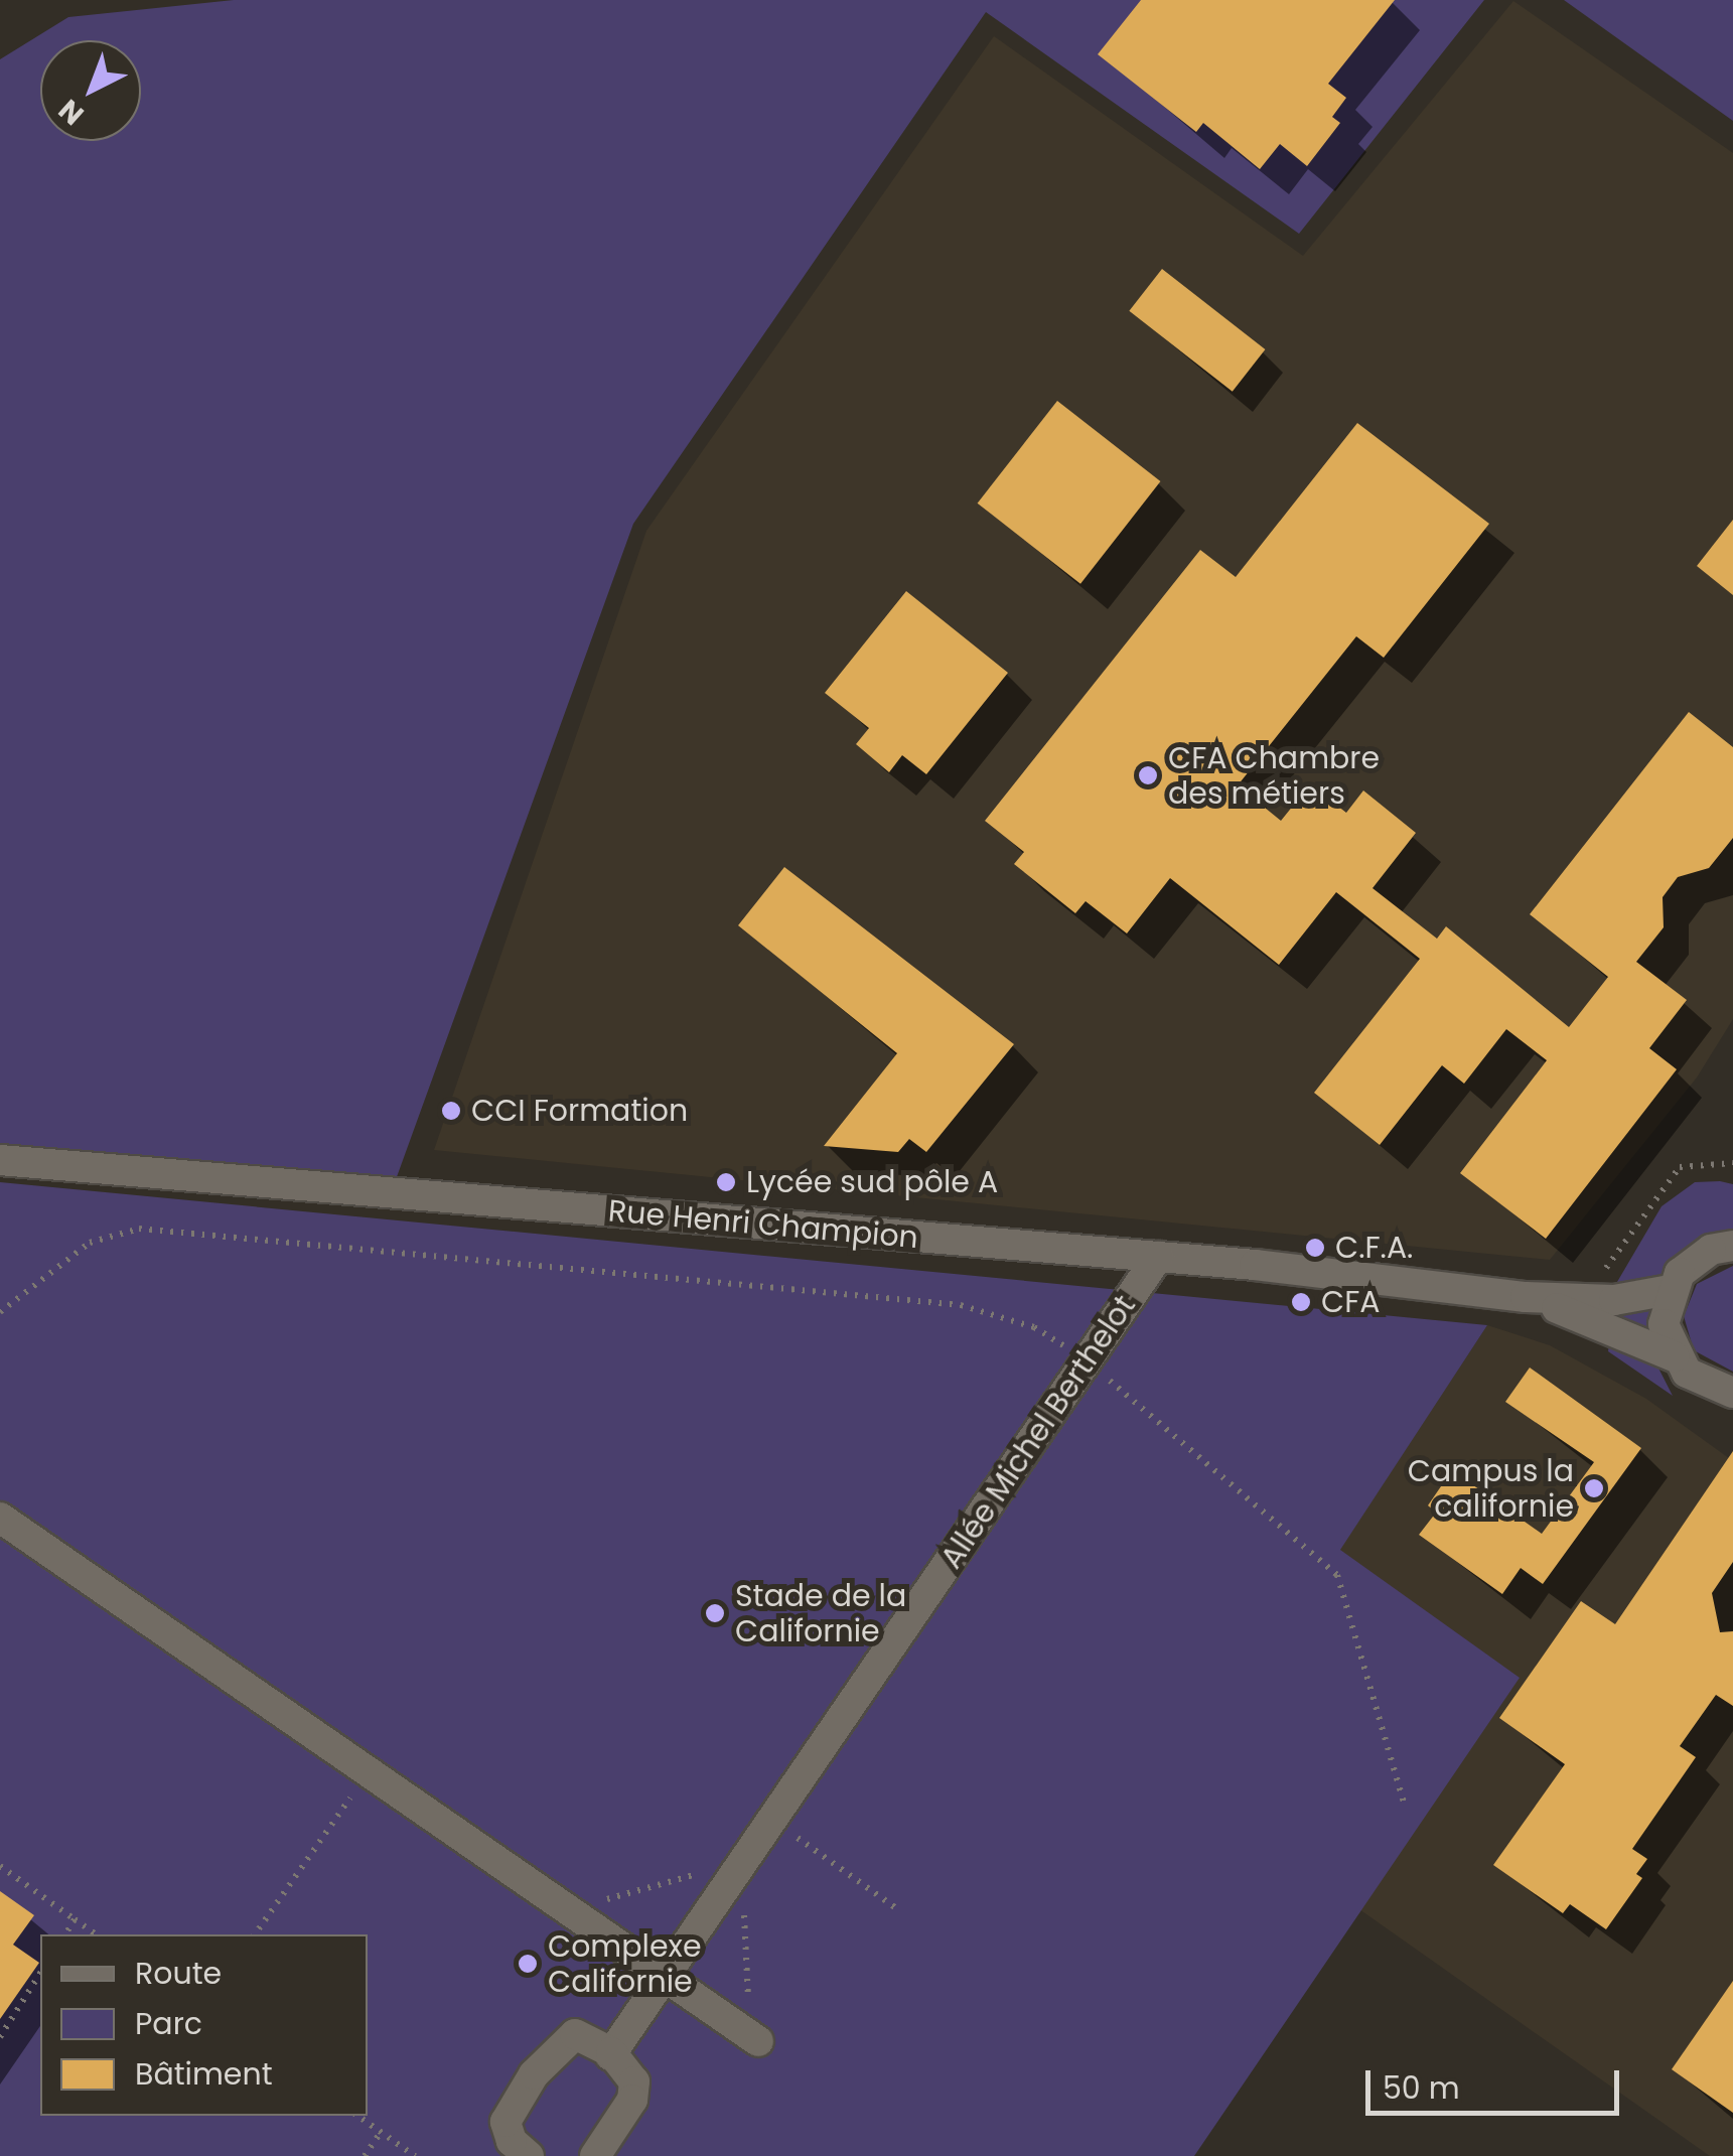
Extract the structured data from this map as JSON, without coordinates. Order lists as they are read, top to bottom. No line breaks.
{"streets":{"street":["Rue Henri Champion","Allée Michel Berthelot"]},"crossings":[["Rue Henri Champion","Allée Michel Berthelot"]],"places":["CFA Chambre des métiers","CCI Formation","Lycée sud pôle A","C.F.A.","CFA","Campus la californie","Stade de la Californie","Complexe Californie"],"legend":["Route","Parc","Bâtiment"],"scale_bar":"50 m","north":"bottom left"}
